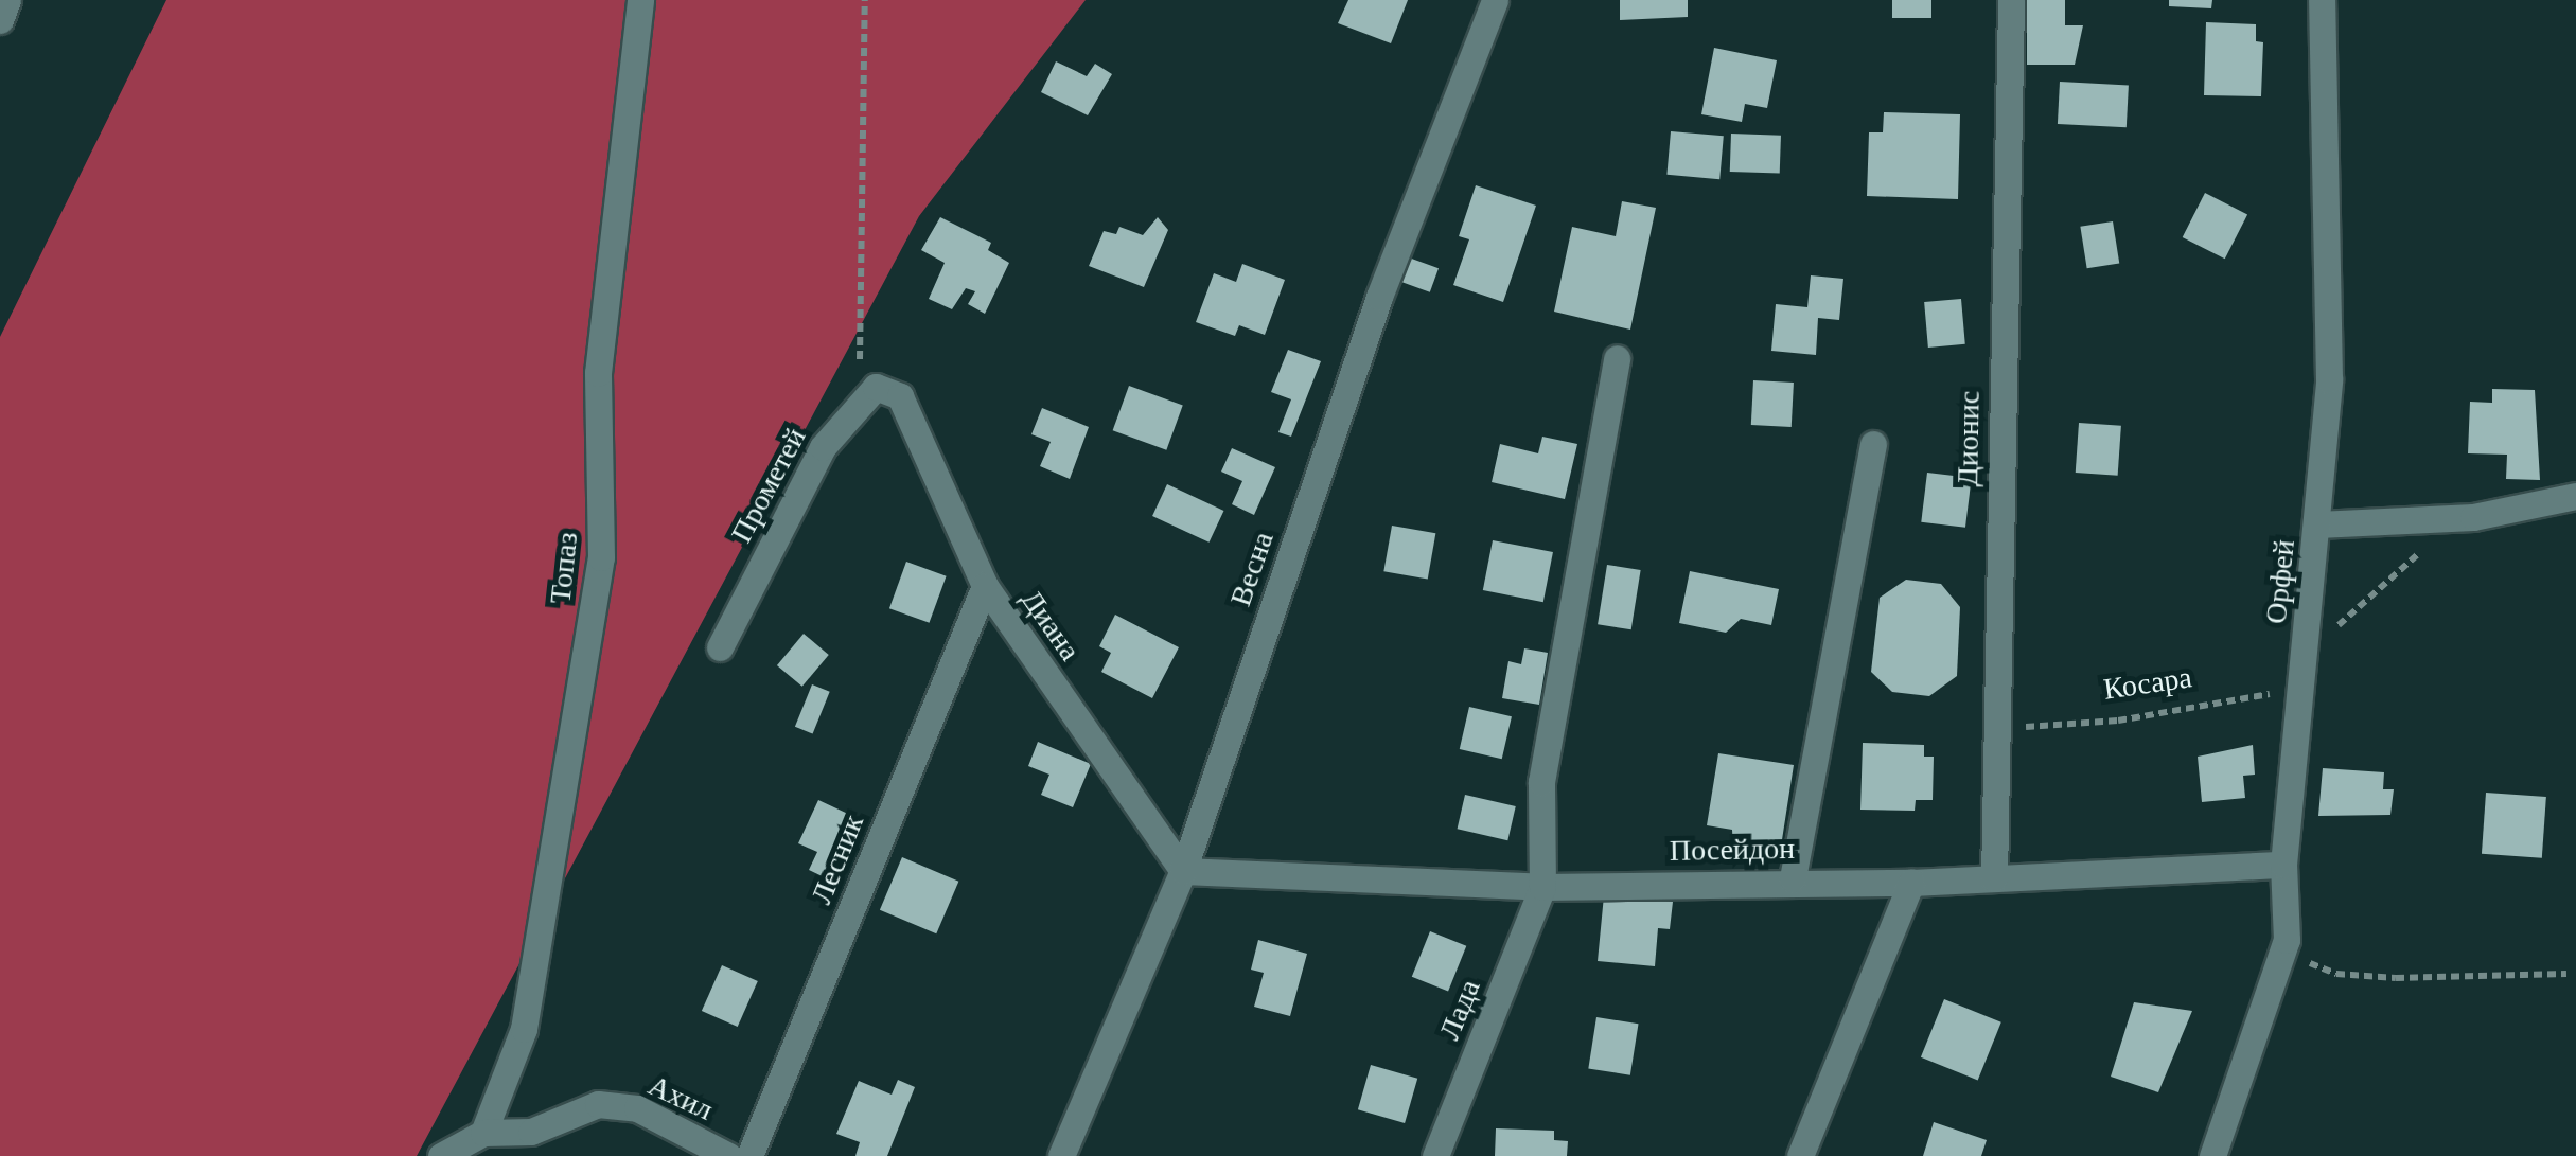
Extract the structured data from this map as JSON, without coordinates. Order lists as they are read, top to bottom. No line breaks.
{"streets":{"street":["Дионис","Прометей","Топаз","Весна","Орфей","Диана","Посейдон","Лесник","Лада","Ахил"],"path":["Косара"]},"crossings":[["Дионис","Косара"],["Дионис","Посейдон"],["Прометей","Диана"],["Топаз","Ахил"],["Весна","Диана"],["Весна","Посейдон"],["Орфей","Косара"],["Орфей","Посейдон"],["Диана","Посейдон"],["Диана","Лесник"],["Посейдон","Лада"]]}
